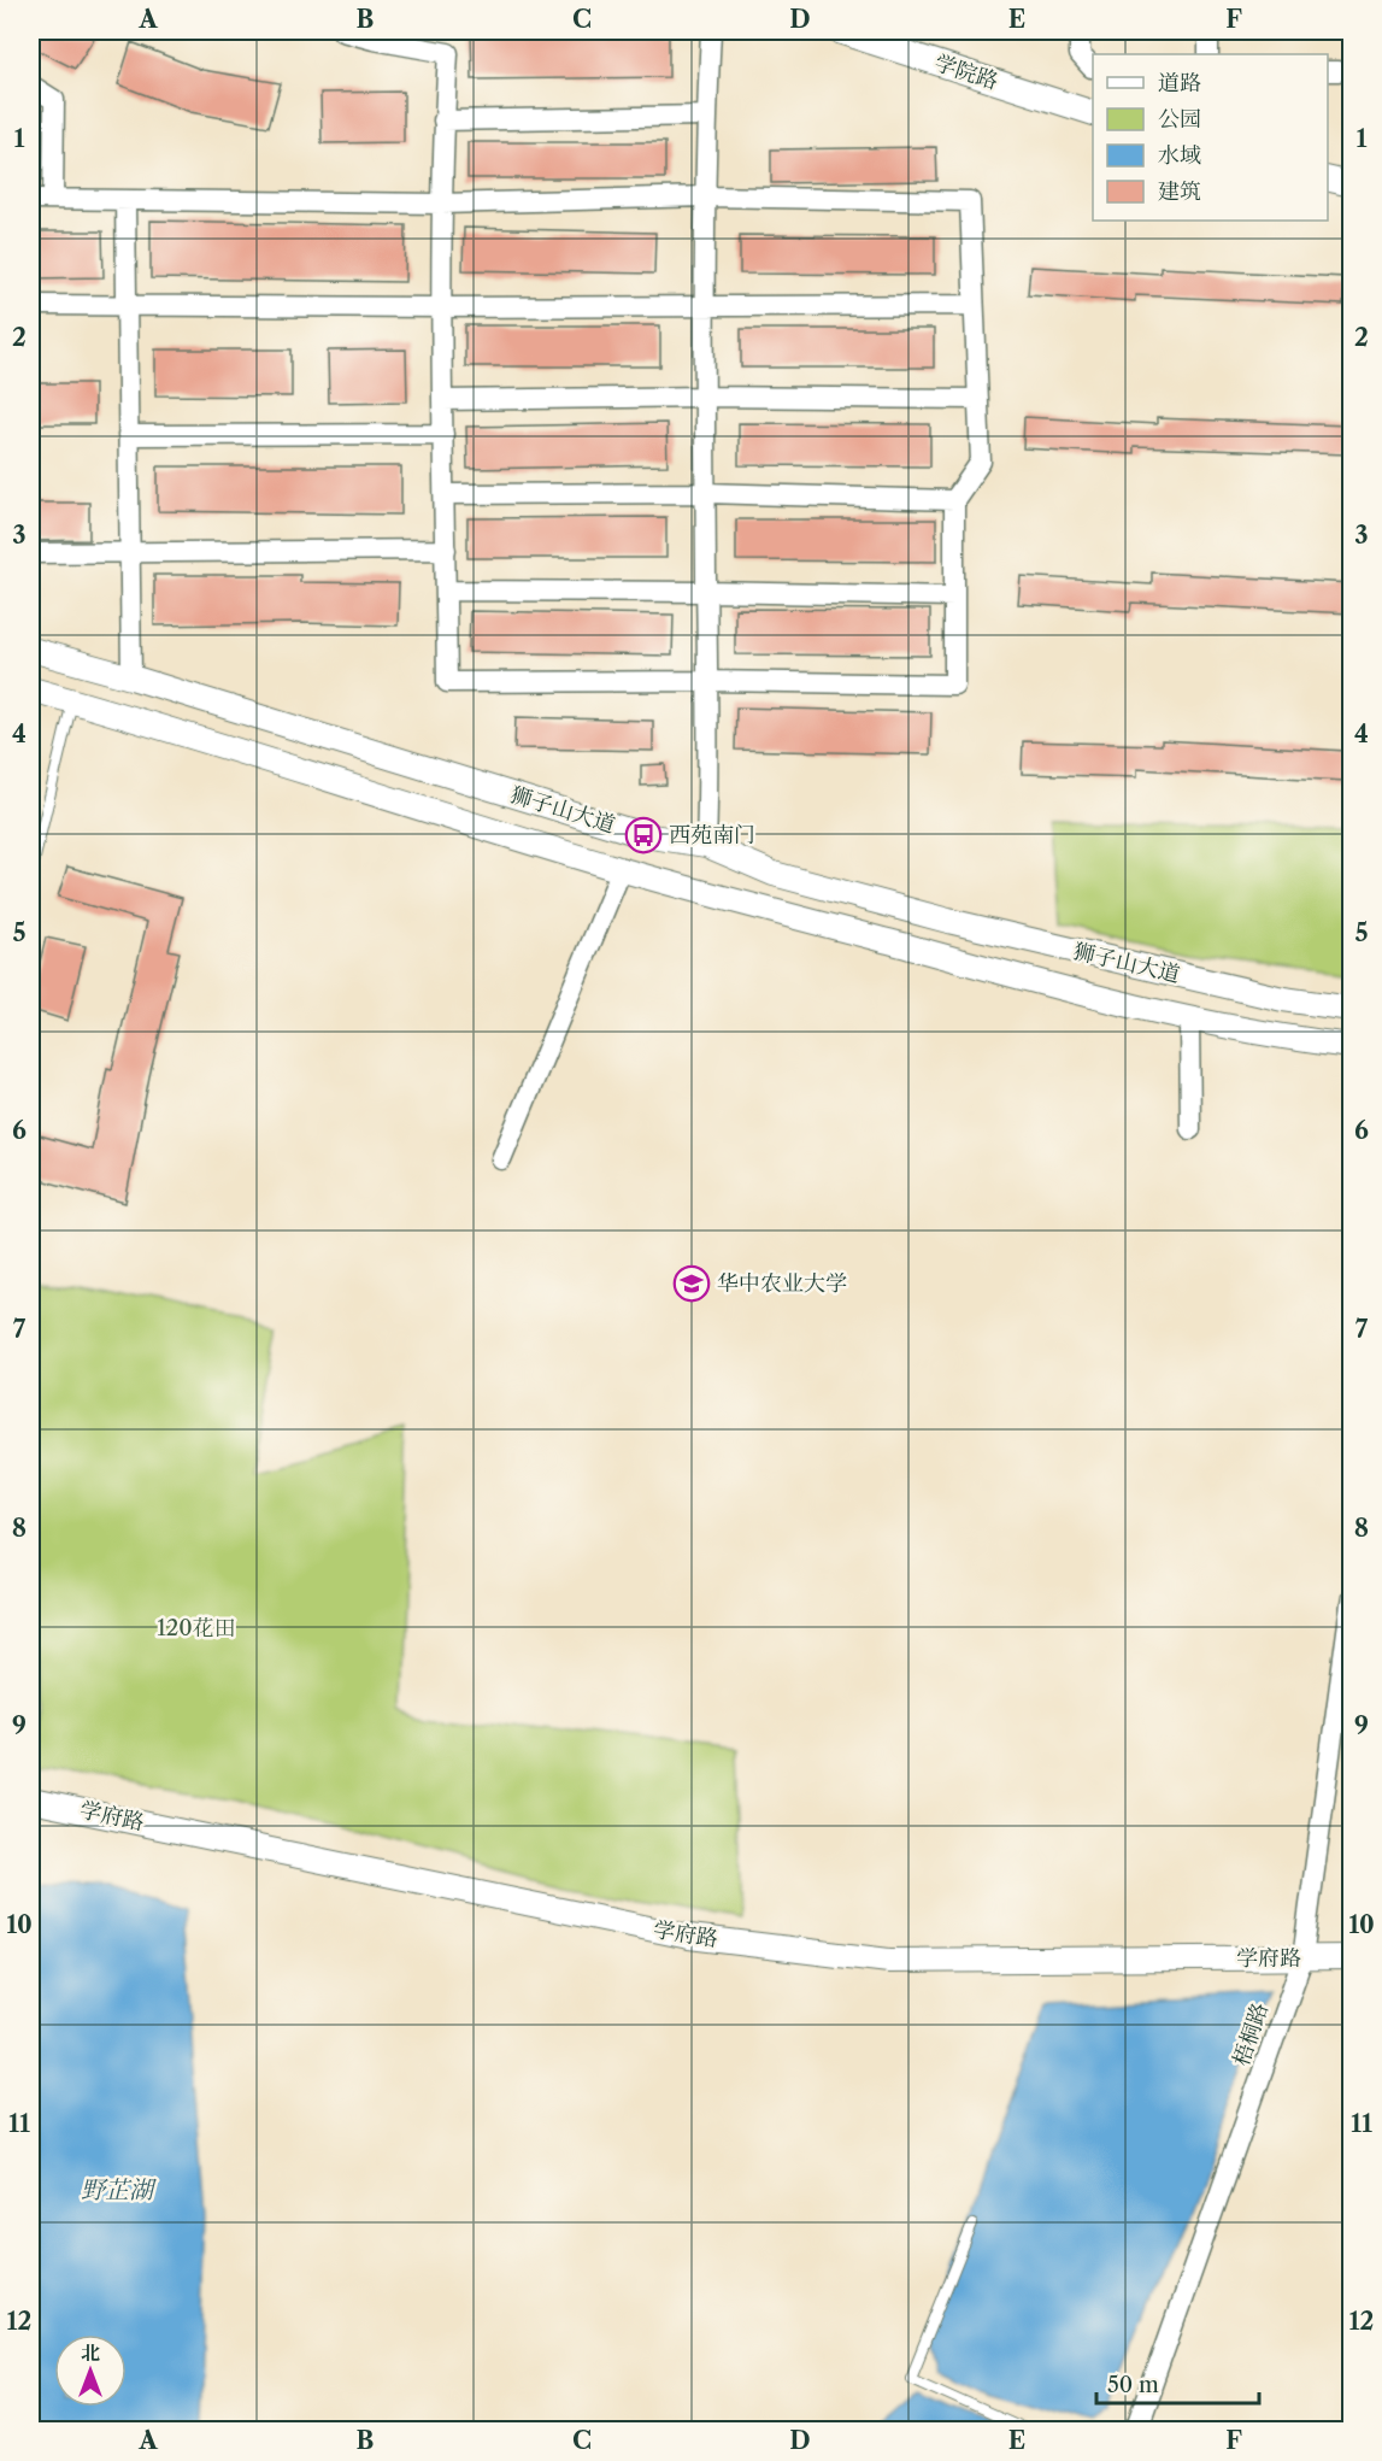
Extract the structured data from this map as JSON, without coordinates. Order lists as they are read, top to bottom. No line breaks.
{"streets":{"street":["学院路","狮子山大道","学府路","梧桐路"]},"crossings":[["学府路","梧桐路"]],"water":["野芷湖"],"parks":["120花田"],"places":{"bus stop":["西苑南门"],"school or university":["华中农业大学"]},"legend":["道路","公园","水域","建筑"],"scale_bar":"50 m","north":"top","grid":{"columns":["A","B","C","D","E","F"],"rows":["1","2","3","4","5","6","7","8","9","10","11","12"]}}
